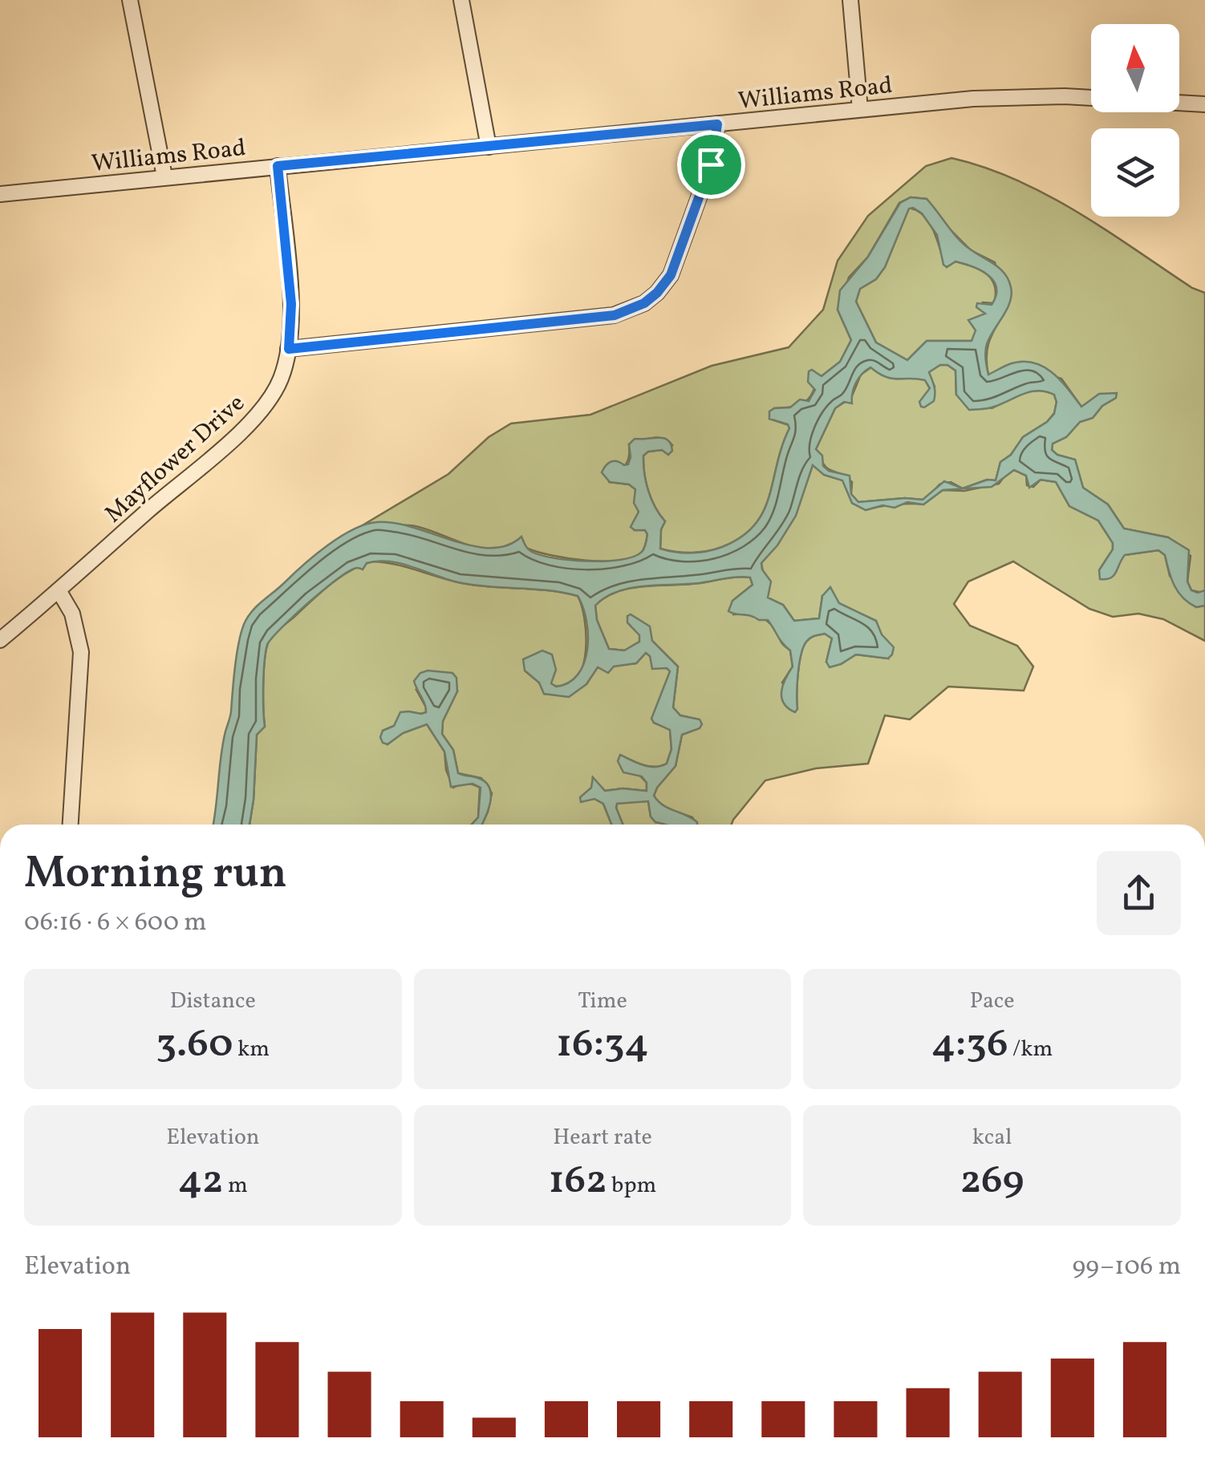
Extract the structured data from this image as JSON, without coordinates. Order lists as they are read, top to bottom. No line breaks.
{"streets":{"street":["Williams Road","Mayflower Drive"]},"crossings":[["Williams Road","Mayflower Drive"]],"north":"top","page":{"heading":["Morning run","06:16 · 6 × 600 m"],"stats":[["Distance","3.60 km"],["Time","16:34"],["Pace","4:36 /km"],["Elevation","42 m"],["Heart rate","162 bpm"],["kcal","269"]],"chart":["Elevation","99–106 m"]}}
